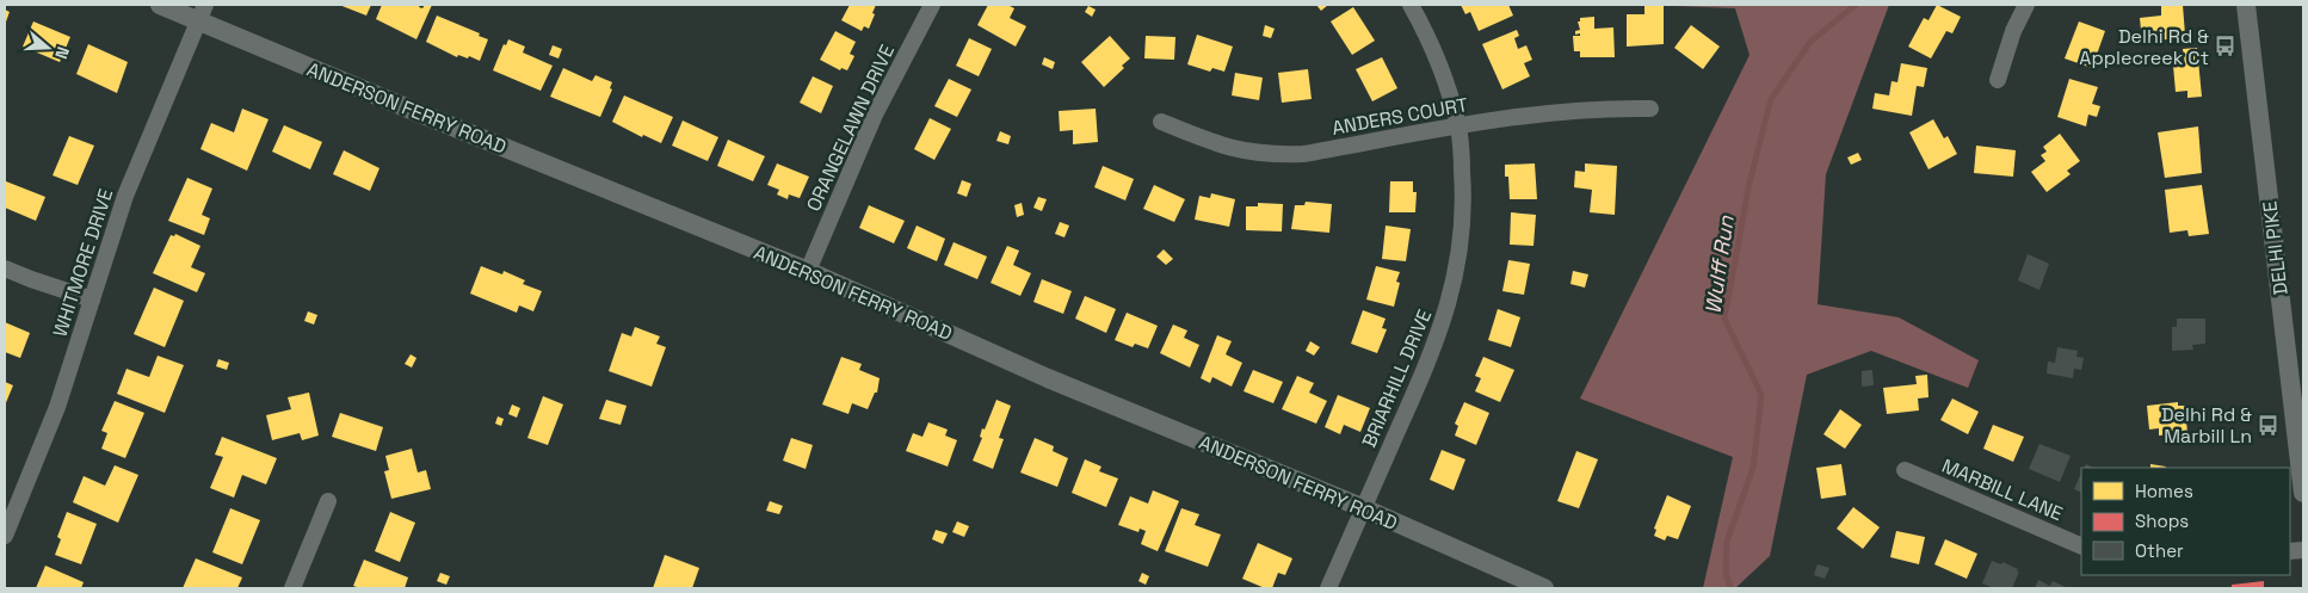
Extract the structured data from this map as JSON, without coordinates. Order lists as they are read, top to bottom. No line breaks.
{"streets":{"street":["ANDERSON FERRY ROAD","ANDERS COURT","ORANGELAWN DRIVE","DELHI PIKE","WHITMORE DRIVE","BRIARHILL DRIVE","MARBILL LANE"]},"crossings":[["ANDERSON FERRY ROAD","ORANGELAWN DRIVE"],["ANDERSON FERRY ROAD","WHITMORE DRIVE"],["ANDERSON FERRY ROAD","BRIARHILL DRIVE"],["ANDERS COURT","BRIARHILL DRIVE"]],"water":["Wulff Run"],"places":{"bus stop":["Delhi Rd & Applecreek Ct","Delhi Rd & Marbill Ln"]},"legend":["Homes","Shops","Other"],"north":"right"}
